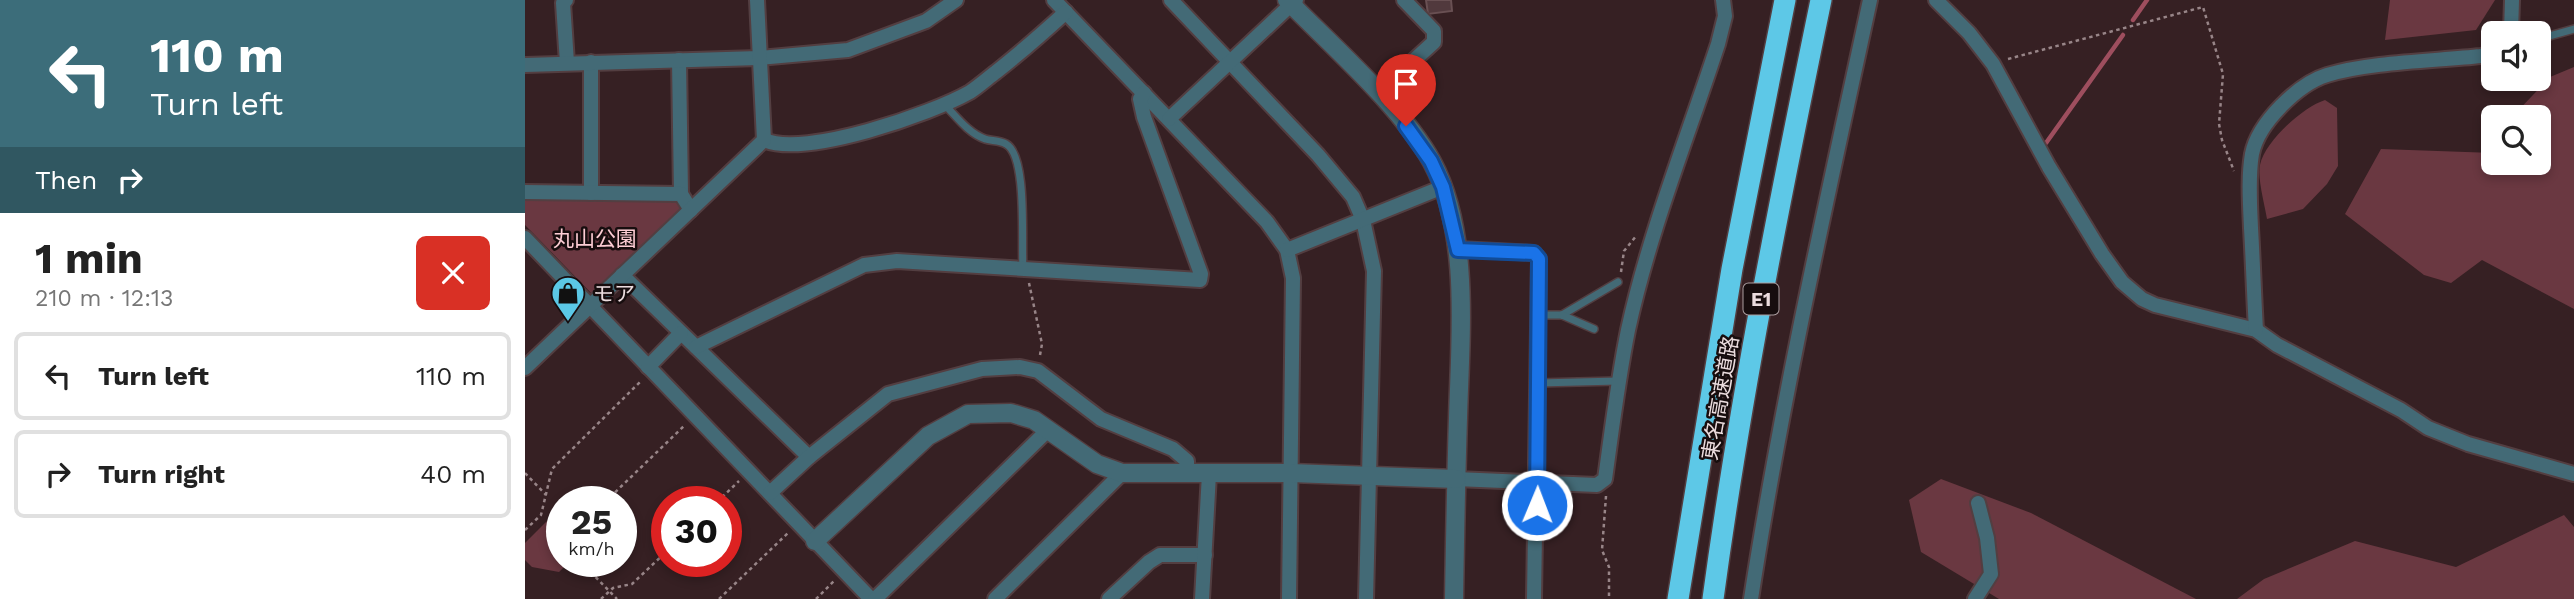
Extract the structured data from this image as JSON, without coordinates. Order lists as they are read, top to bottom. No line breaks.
{"streets":{"highway":["E1","東名高速道路"]},"parks":["丸山公園"],"places":{"shop":["モア"]},"page":{"turn":["110 m","Turn left"],"then":"Then","heading":["1 min","210 m · 12:13"],"list":[{"name":"Turn left","value":"110 m"},{"name":"Turn right","value":"40 m"}],"speed":"25 km/h","limit":"30"}}
